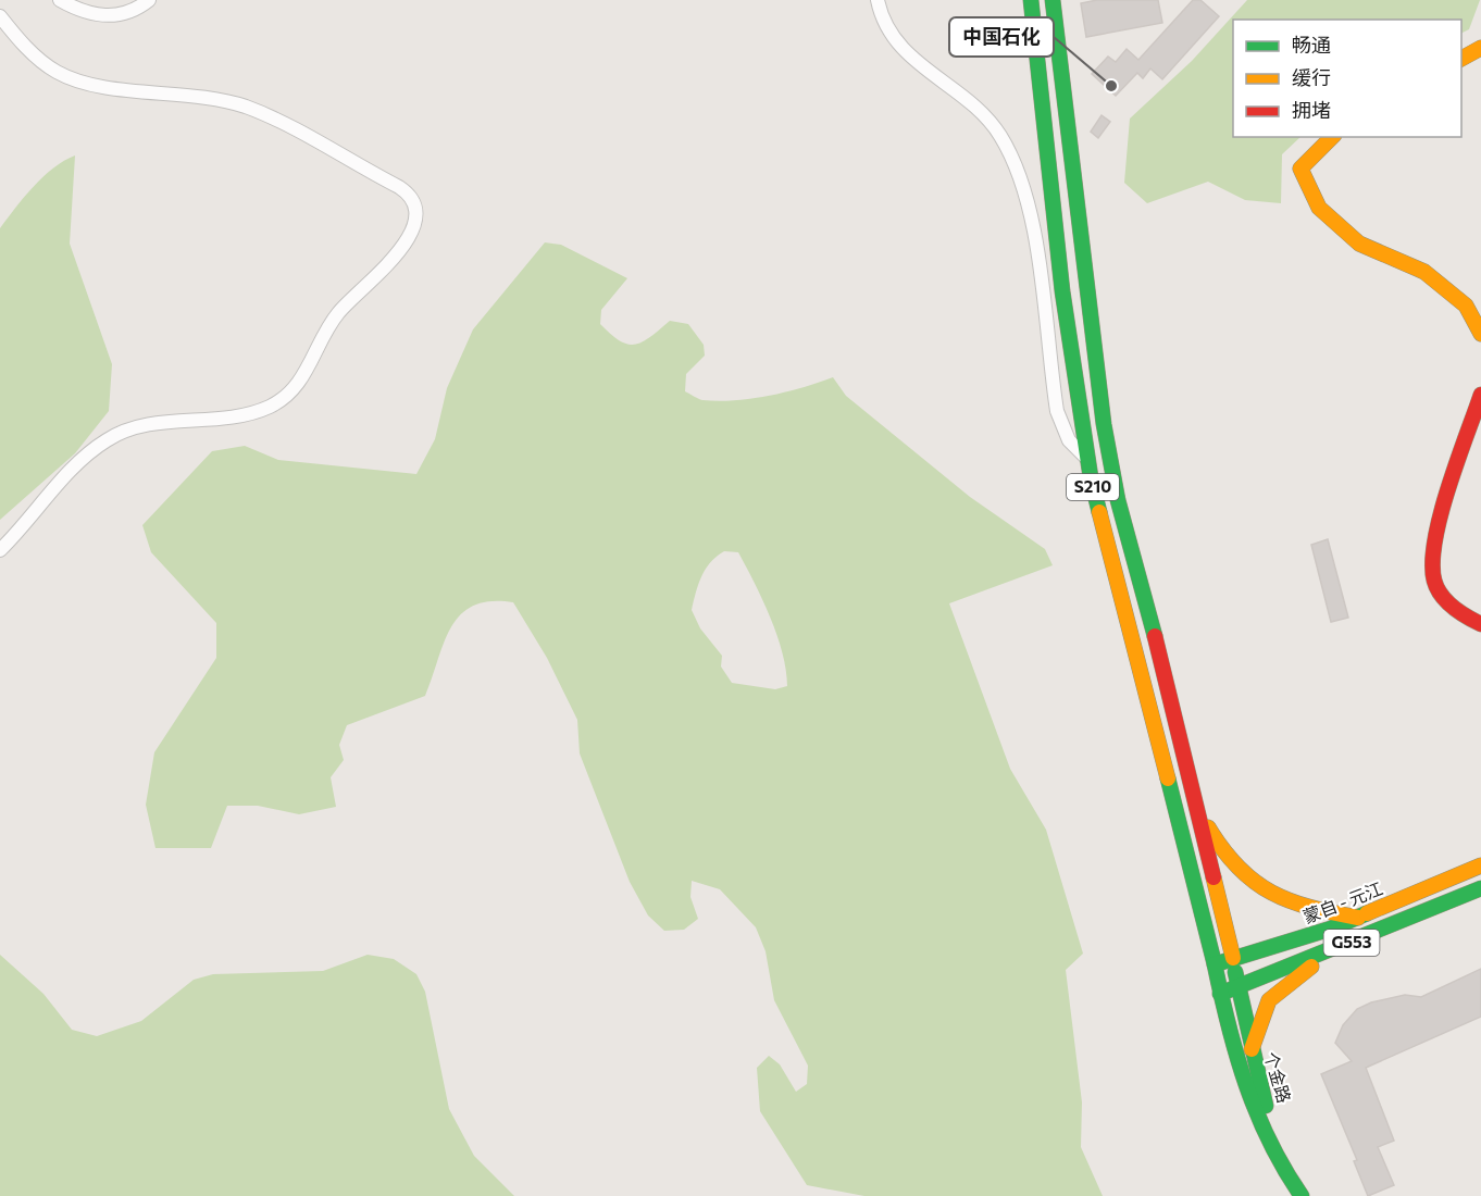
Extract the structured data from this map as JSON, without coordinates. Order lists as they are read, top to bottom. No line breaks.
{"streets":{"main road":["S210","蒙自 - 元江","G553","个金路"]},"crossings":[["S210","蒙自 - 元江"],["S210","个金路"],["蒙自 - 元江","个金路"],["G553","个金路"]],"places":["中国石化"],"legend":["畅通","缓行","拥堵"]}
